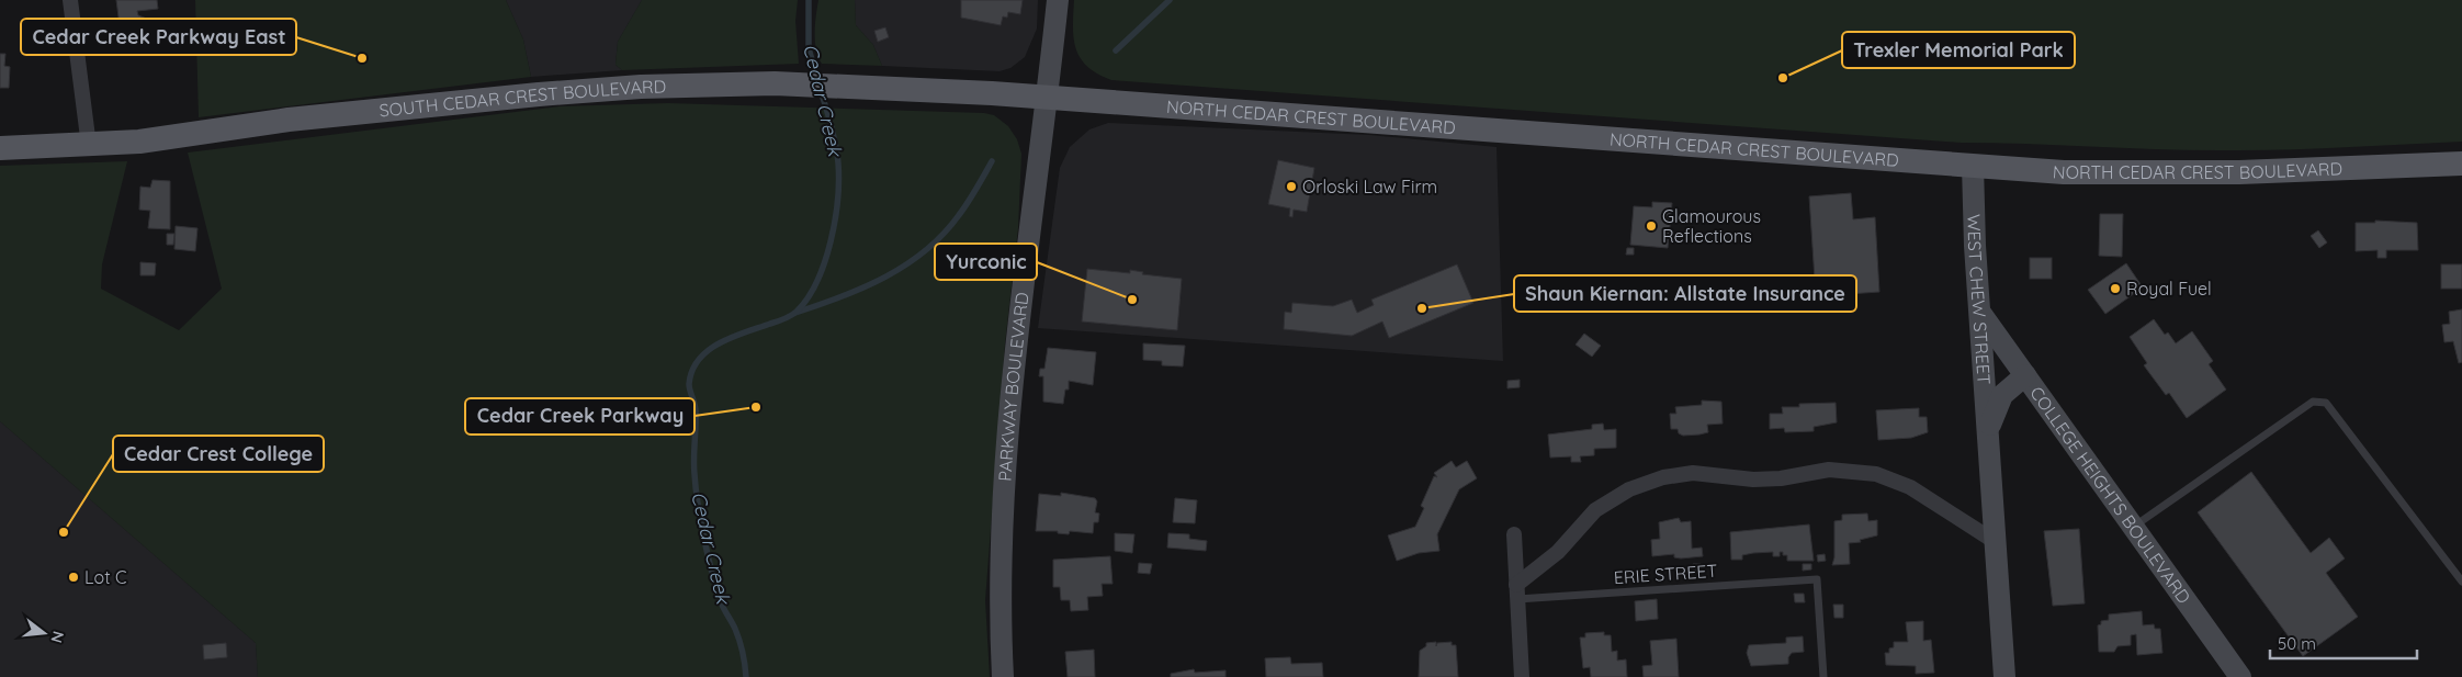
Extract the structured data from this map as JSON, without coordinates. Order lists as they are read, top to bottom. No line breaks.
{"streets":{"main road":["SOUTH CEDAR CREST BOULEVARD","NORTH CEDAR CREST BOULEVARD"],"street":["WEST CHEW STREET","PARKWAY BOULEVARD","COLLEGE HEIGHTS BOULEVARD"],"lane":["ERIE STREET"]},"crossings":[["SOUTH CEDAR CREST BOULEVARD","NORTH CEDAR CREST BOULEVARD"],["SOUTH CEDAR CREST BOULEVARD","PARKWAY BOULEVARD"],["NORTH CEDAR CREST BOULEVARD","WEST CHEW STREET"],["NORTH CEDAR CREST BOULEVARD","PARKWAY BOULEVARD"],["WEST CHEW STREET","COLLEGE HEIGHTS BOULEVARD"]],"water":["Cedar Creek"],"places":["Cedar Creek Parkway East","Trexler Memorial Park","Orloski Law Firm","Glamourous Reflections","Royal Fuel","Yurconic","Shaun Kiernan: Allstate Insurance","Cedar Creek Parkway","Cedar Crest College","Lot C"],"scale_bar":"50 m","north":"right"}
